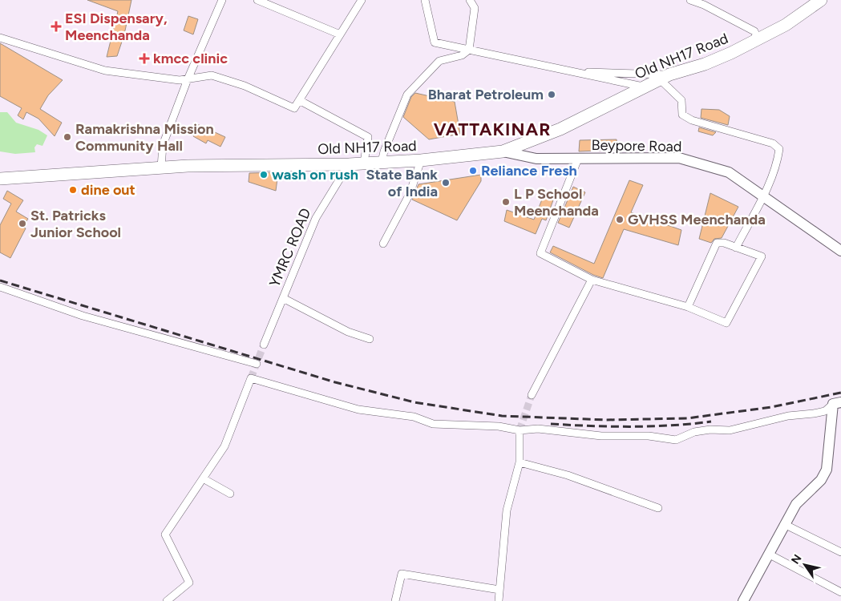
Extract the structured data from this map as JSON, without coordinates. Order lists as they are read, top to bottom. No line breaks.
{"streets":{"main road":["Old NH17 Road","Beypore Road"],"street":["YMRC ROAD"]},"crossings":[["Old NH17 Road","Beypore Road"],["Old NH17 Road","YMRC ROAD"]],"districts":["VATTAKINAR"],"places":{"health":["ESI Dispensary, Meenchanda","kmcc clinic"],"other":["Bharat Petroleum","Ramakrishna Mission Community Hall","Reliance Fresh","wash on rush","State Bank of India","dine out","L P School Meenchanda","GVHSS Meenchanda","St. Patricks Junior School"]},"north":"top left"}
